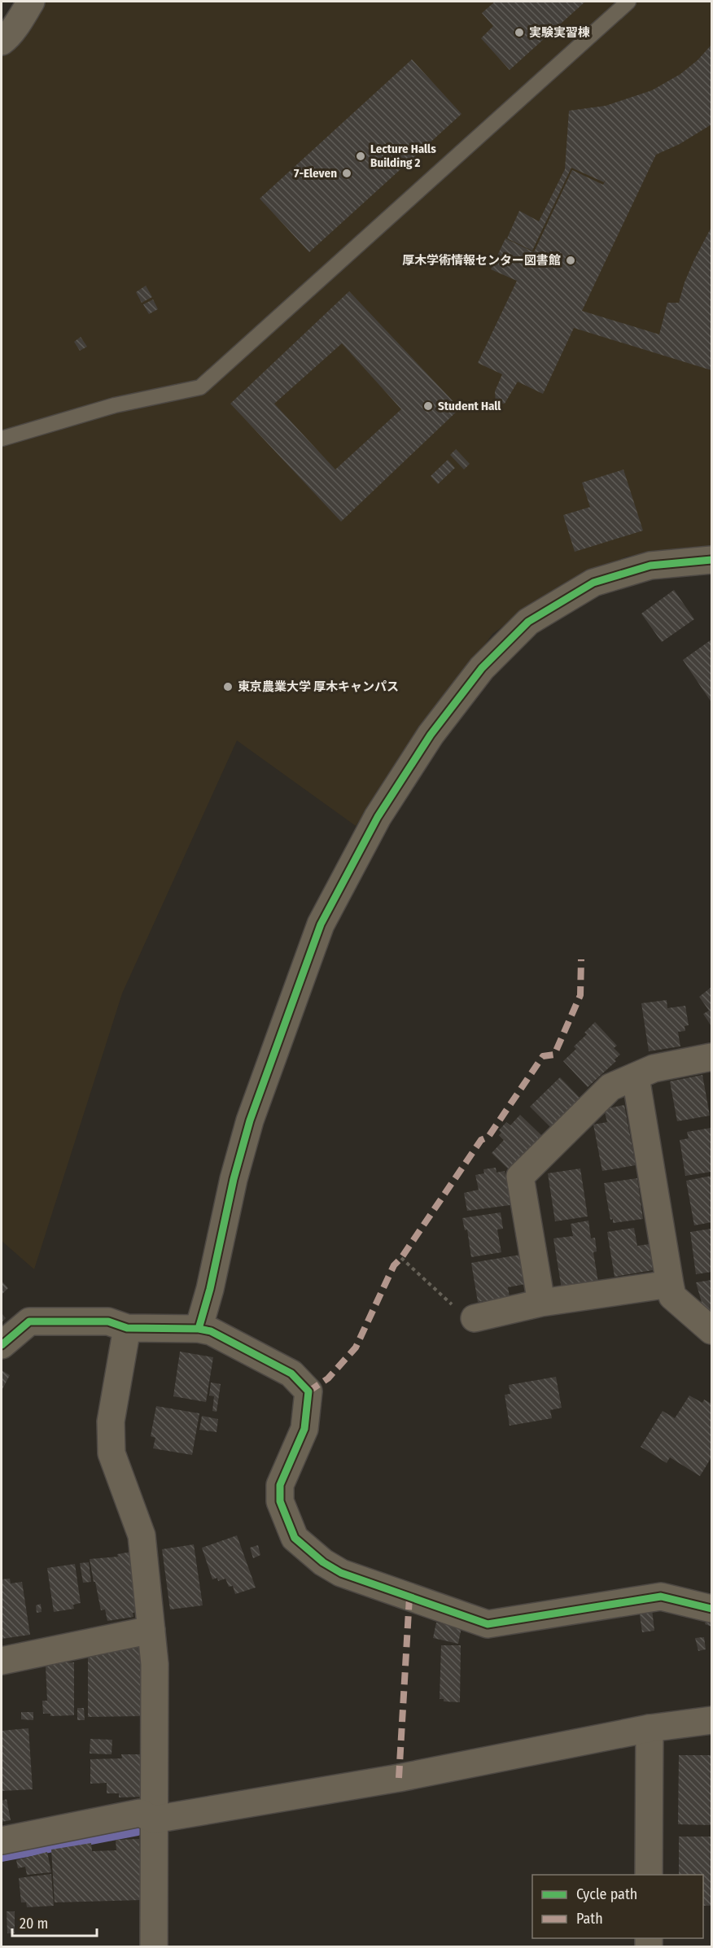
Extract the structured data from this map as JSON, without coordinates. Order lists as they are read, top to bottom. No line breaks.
{"places":["実験実習棟","Lecture Halls Building 2","7-Eleven","厚木学術情報センター図書館","Student Hall","東京農業大学 厚木キャンパス"],"legend":["Cycle path","Path"],"scale_bar":"20 m"}
